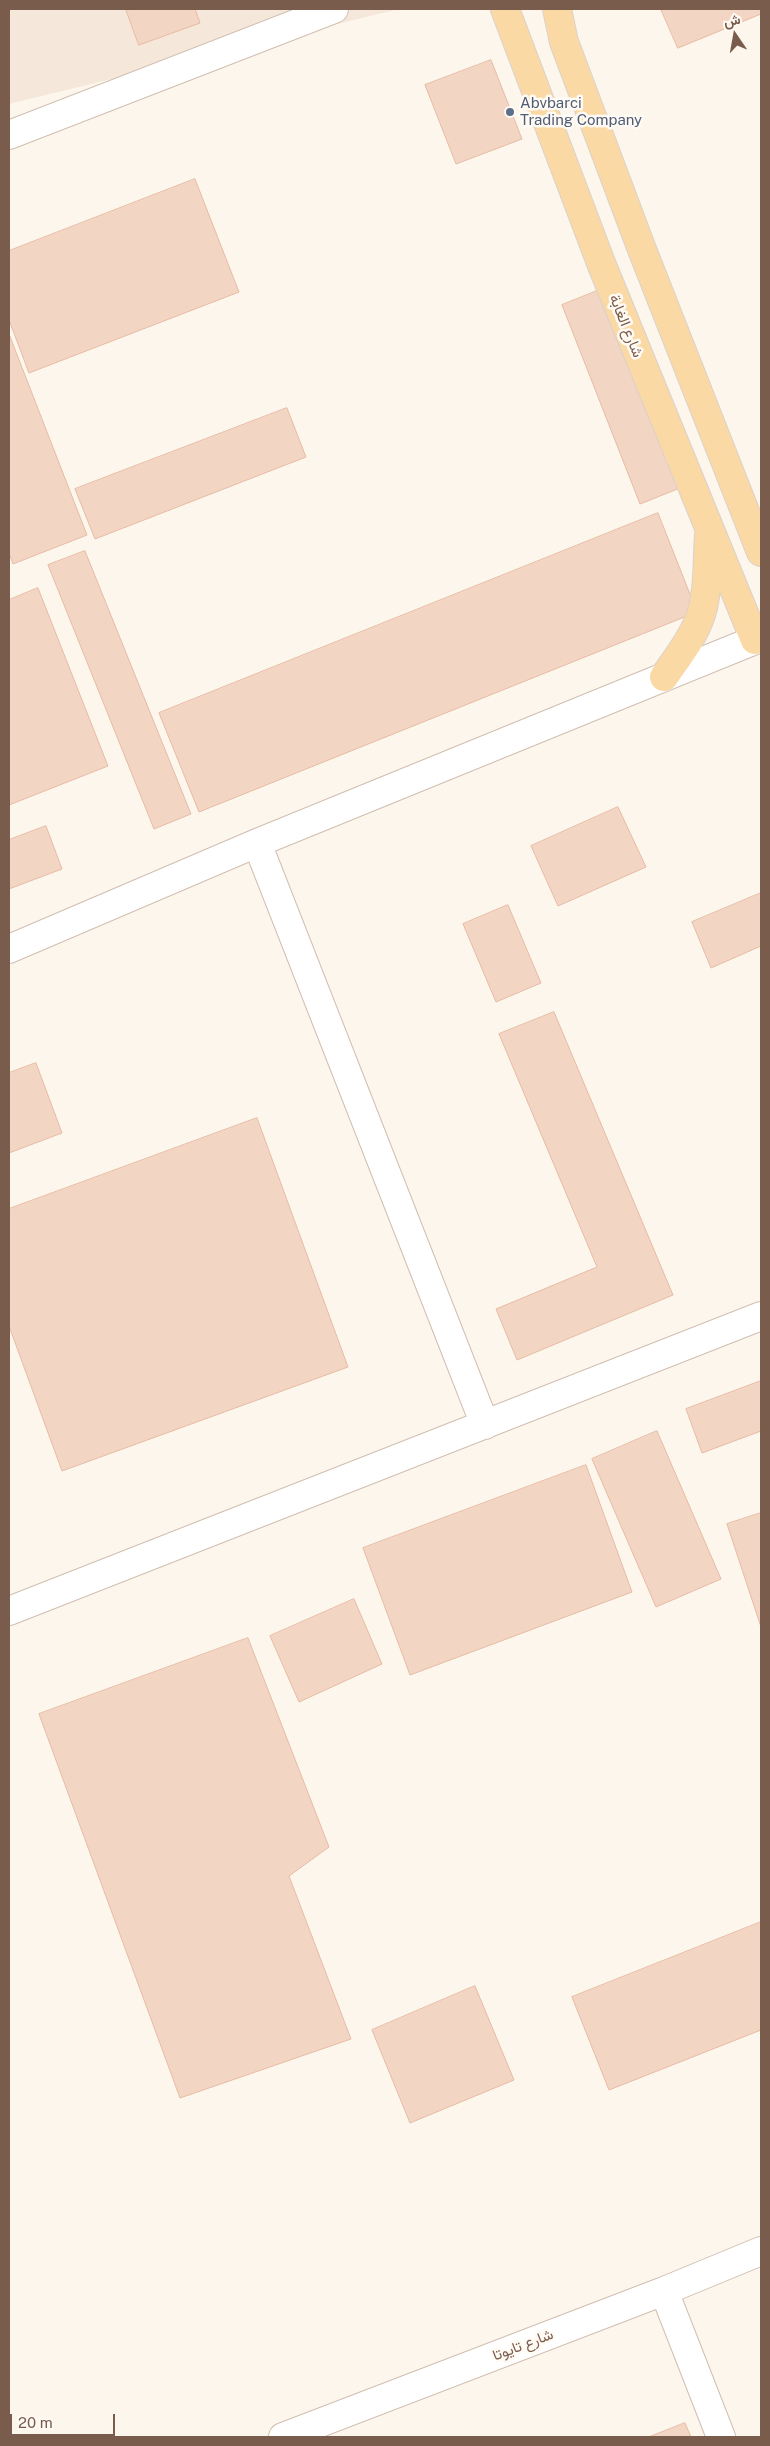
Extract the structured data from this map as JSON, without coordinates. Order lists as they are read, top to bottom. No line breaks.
{"streets":{"main road":["شارع الغابة"],"street":["شارع تايوتا"]},"places":["Abvbarci Trading Company"],"scale_bar":"20 m","north":"top"}
